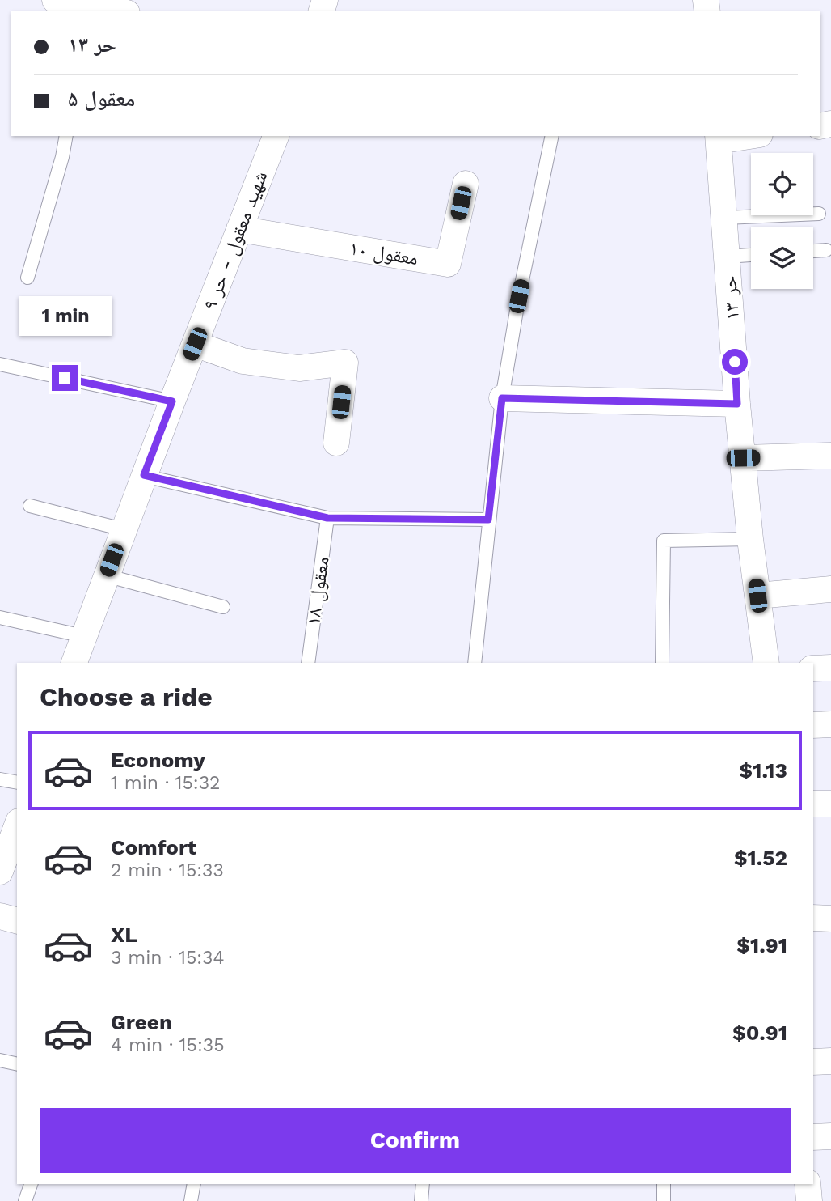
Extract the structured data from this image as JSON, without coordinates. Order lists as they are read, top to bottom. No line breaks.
{"streets":{"street":["شهید معقول - حر ۹","معقول ۱۰","حر ۱۳"],"lane":["معقول ۱۸"]},"crossings":[["شهید معقول - حر ۹","معقول ۱۰"]],"page":{"banner":["حر ۱۳","معقول ۵"],"bubble":"1 min","heading":"Choose a ride","list":[{"name":"Economy","note":"1 min · 15:32","value":"$1.13"},{"name":"Comfort","note":"2 min · 15:33","value":"$1.52"},{"name":"XL","note":"3 min · 15:34","value":"$1.91"},{"name":"Green","note":"4 min · 15:35","value":"$0.91"}],"buttons":"Confirm"}}
